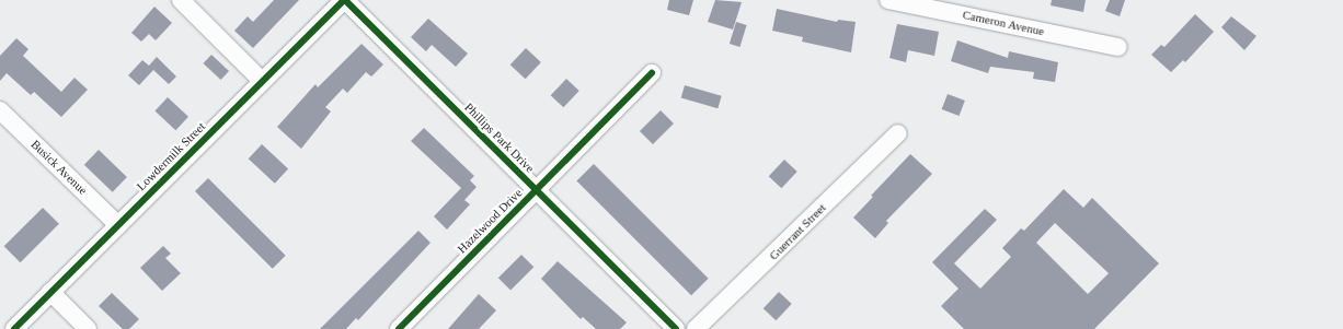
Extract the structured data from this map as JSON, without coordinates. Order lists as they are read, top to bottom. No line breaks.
{"streets":{"street":["Cameron Avenue","Phillips Park Drive","Lowdermilk Street","Busick Avenue","Hazelwood Drive","Guerrant Street"]},"crossings":[["Phillips Park Drive","Lowdermilk Street"],["Phillips Park Drive","Hazelwood Drive"],["Lowdermilk Street","Busick Avenue"]]}
